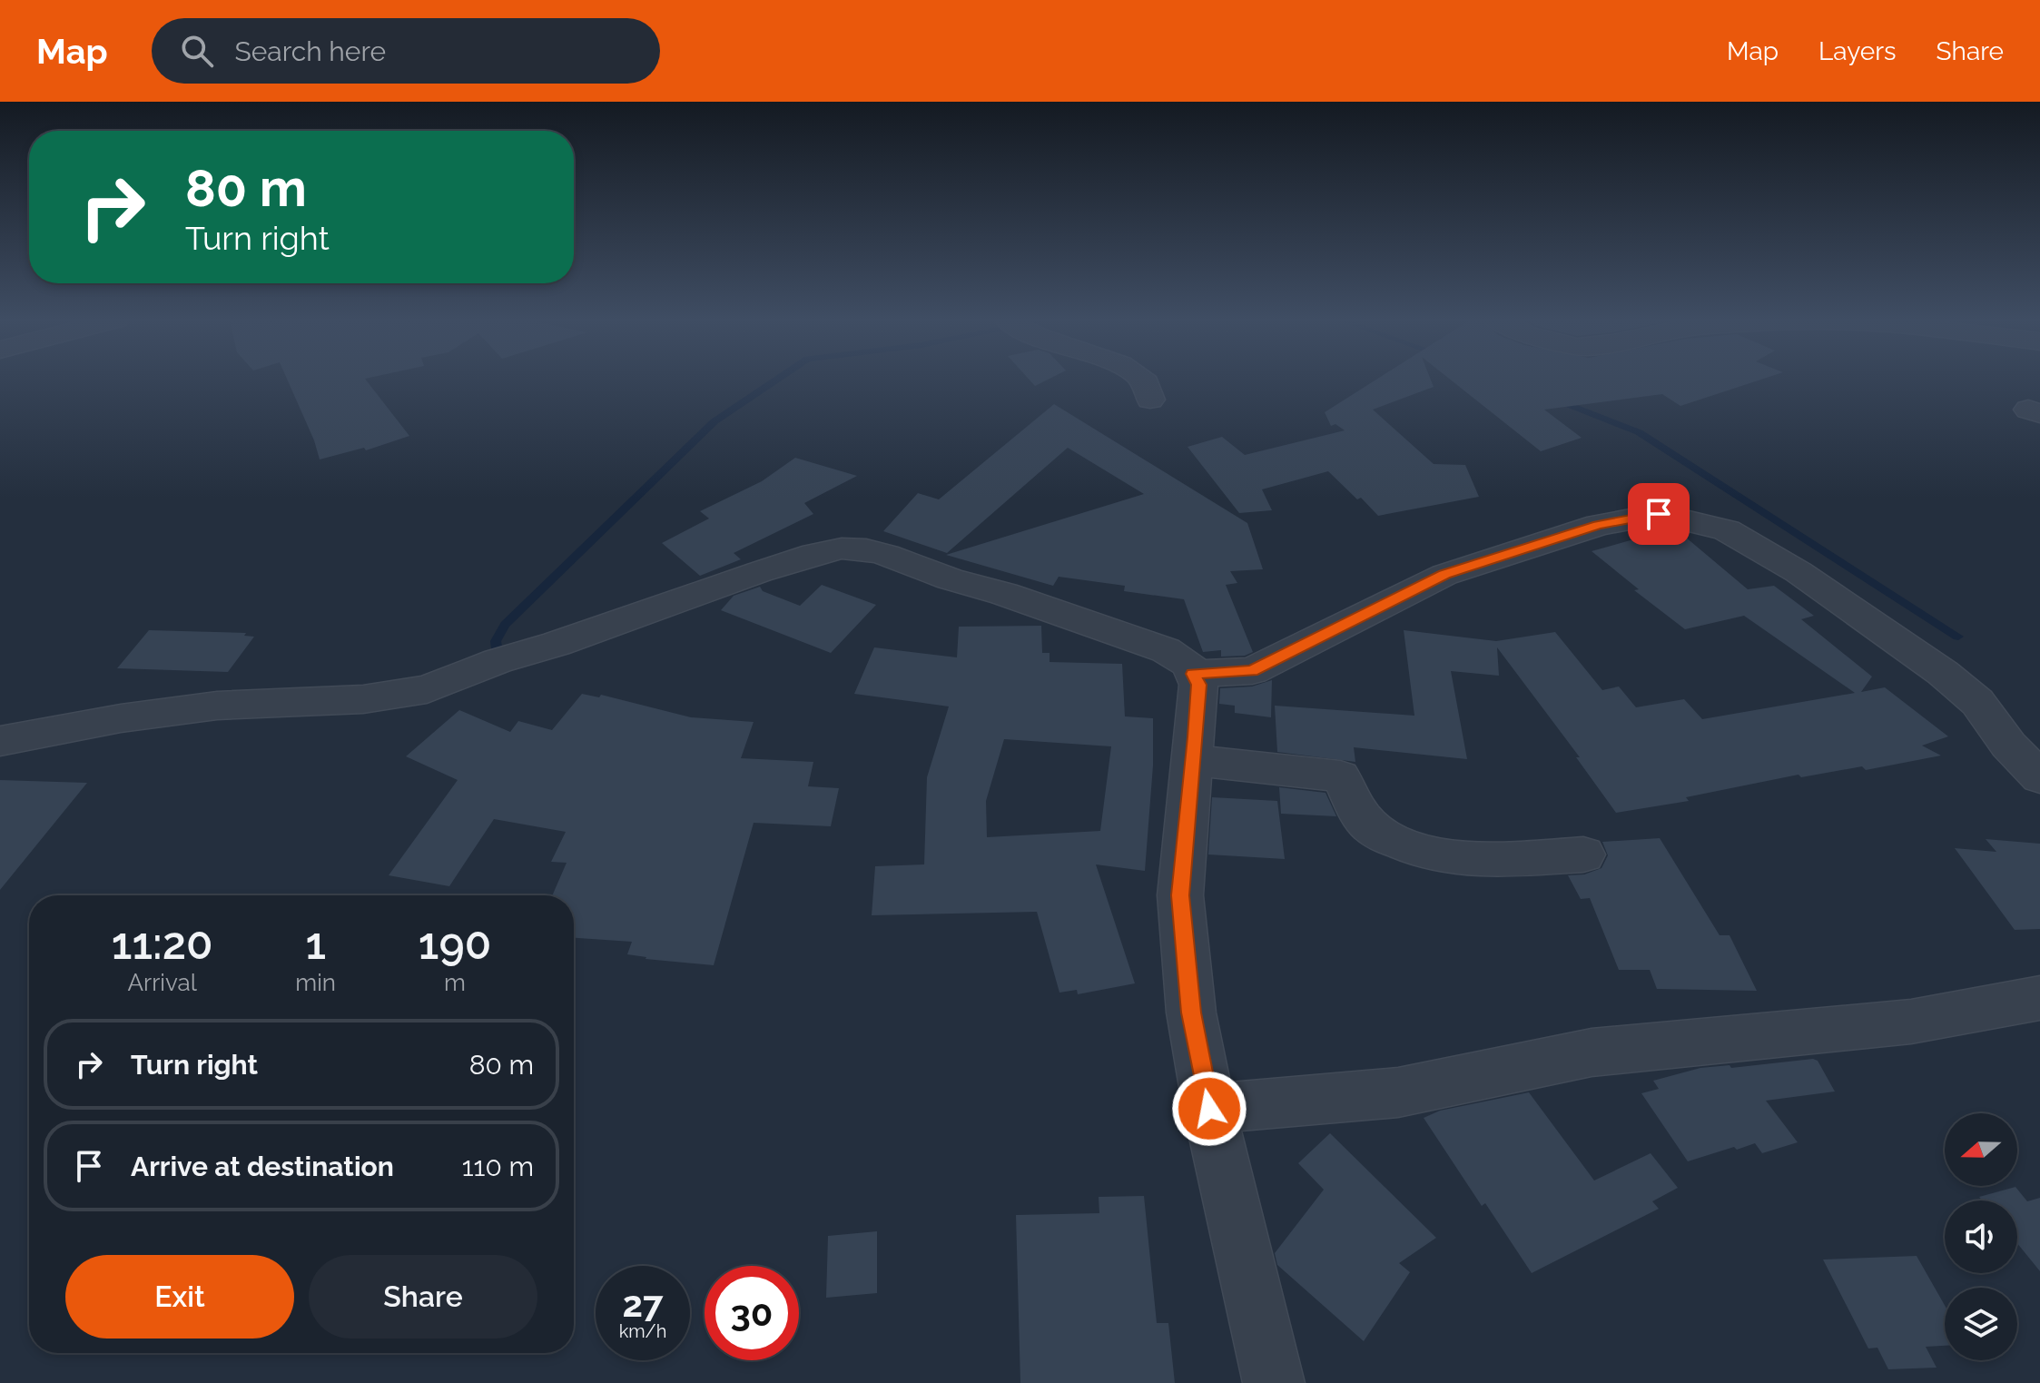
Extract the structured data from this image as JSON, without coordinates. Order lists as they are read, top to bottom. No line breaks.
{"north":"left","page":{"header":"Map","search":"Search here","nav":["Map","Layers","Share"],"turn":["80 m","Turn right"],"eta":["11:20","Arrival","1","min","190","m"],"list":[{"name":"Turn right","value":"80 m"},{"name":"Arrive at destination","value":"110 m"}],"buttons":["Exit","Share"],"speed":"27 km/h","limit":"30"}}
